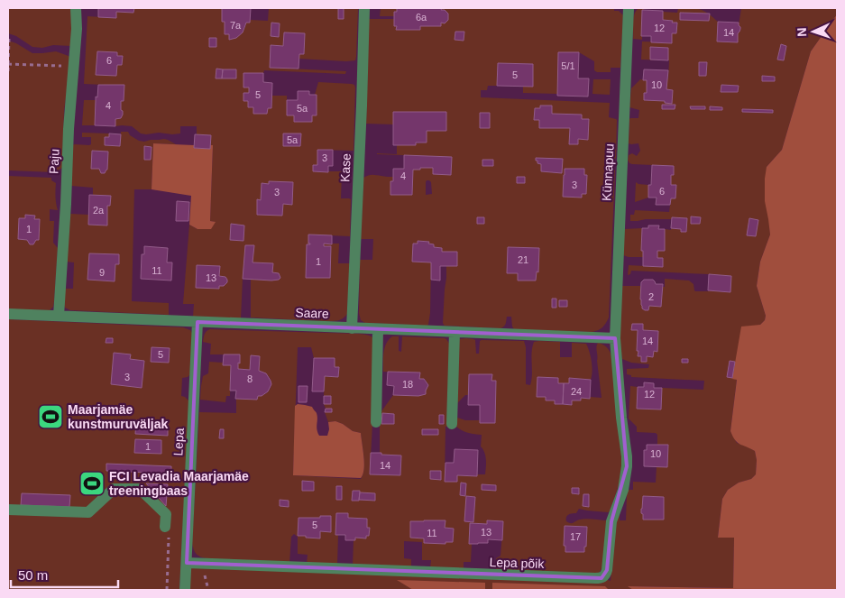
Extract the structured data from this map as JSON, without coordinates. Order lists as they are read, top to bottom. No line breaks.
{"streets":{"street":["Paju","Kase","Künnapuu","Saare","Lepa","Lepa põik"]},"crossings":[["Paju","Saare"],["Kase","Saare"],["Künnapuu","Saare"],["Künnapuu","Lepa põik"],["Saare","Lepa"],["Saare","Lepa põik"],["Lepa","Lepa põik"]],"places":{"sports":["Maarjamäe kunstmuruväljak","FCI Levadia Maarjamäe treeningbaas"]},"house_numbers":["6a","7a","12","14","6","5/1","5","10","5","4","5a","5a","3","4","3","6","3","2a","1","21","1","11","9","13","2","14","5","3","8","18","24","12","1","10","14","5","13","11","17"],"scale_bar":"50 m","north":"left"}
